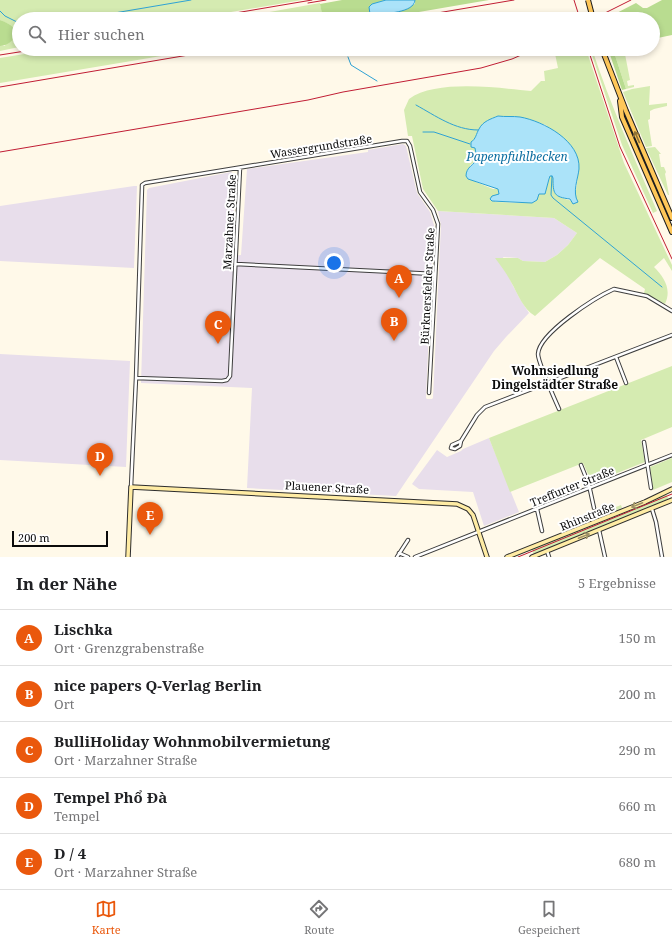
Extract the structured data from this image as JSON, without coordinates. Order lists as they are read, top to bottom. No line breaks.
{"streets":{"street":["Wassergrundstraße","Marzahner Straße","Bürknersfelder Straße","Treffurter Straße","Plauener Straße","Rhinstraße"]},"crossings":[["Wassergrundstraße","Marzahner Straße"],["Wassergrundstraße","Bürknersfelder Straße"],["Marzahner Straße","Plauener Straße"],["Treffurter Straße","Plauener Straße"]],"districts":["Wohnsiedlung Dingelstädter Straße"],"water":["Papenpfuhlbecken"],"scale_bar":"200 m","page":{"search":"Hier suchen","pins":["A","B","C","D","E"],"scale":"200 m","heading":["In der Nähe","5 Ergebnisse"],"list":[{"mark":"A","name":"Lischka","note":"Ort · Grenzgrabenstraße","value":"150 m"},{"mark":"B","name":"nice papers Q-Verlag Berlin","note":"Ort","value":"200 m"},{"mark":"C","name":"BulliHoliday Wohnmobilvermietung","note":"Ort · Marzahner Straße","value":"290 m"},{"mark":"D","name":"Tempel Phổ Đà","note":"Tempel","value":"660 m"},{"mark":"E","name":"D / 4","note":"Ort · Marzahner Straße","value":"680 m"}],"nav":["Karte","Route","Gespeichert"]}}
